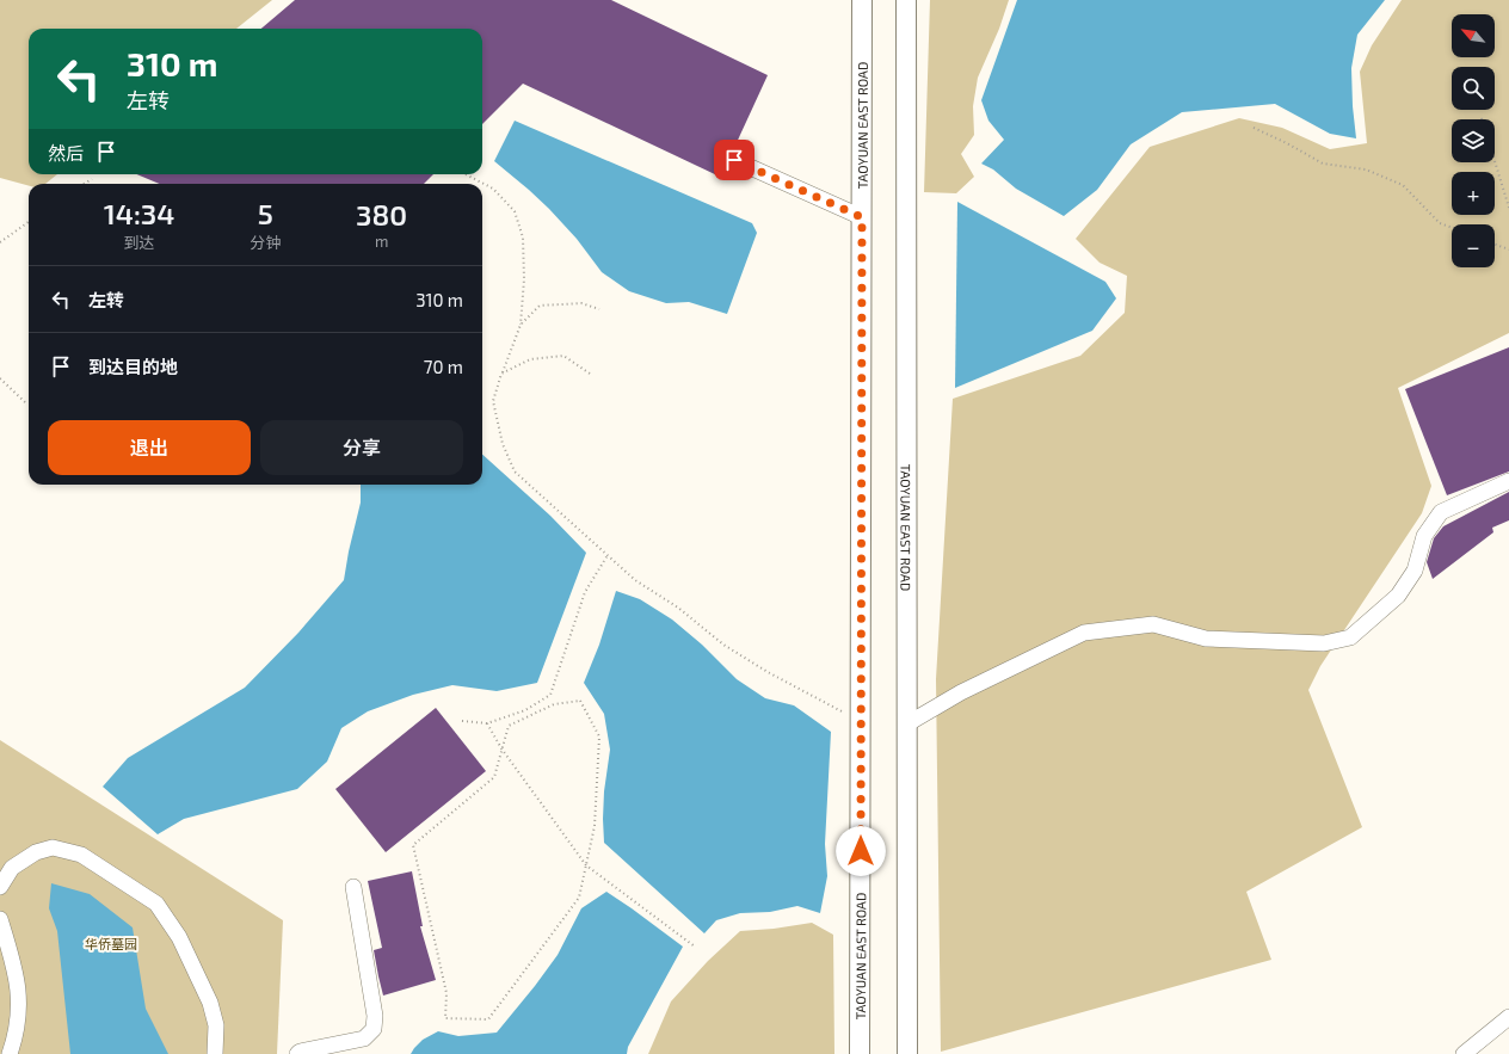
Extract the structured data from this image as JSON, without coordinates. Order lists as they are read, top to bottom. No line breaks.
{"streets":{"main road":["TAOYUAN EAST ROAD"]},"parks":["华侨墓园"],"north":"top left","page":{"map_buttons":["+","−"],"turn":["310 m","左转"],"then":"然后","eta":["14:34","到达","5","分钟","380","m"],"list":[{"name":"左转","value":"310 m"},{"name":"到达目的地","value":"70 m"}],"buttons":["退出","分享"]}}
